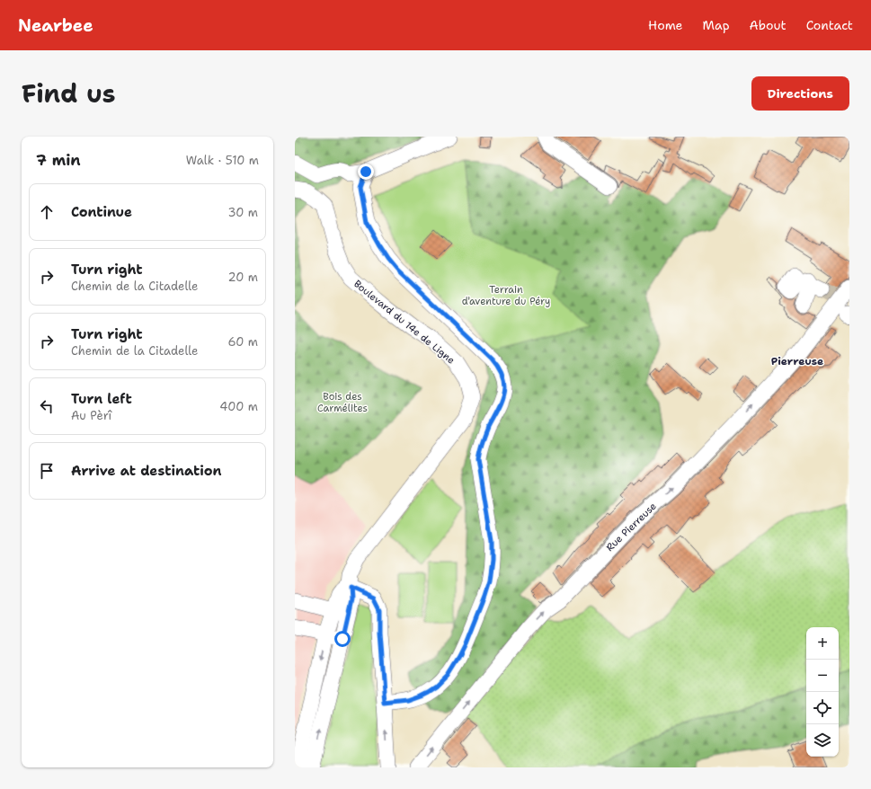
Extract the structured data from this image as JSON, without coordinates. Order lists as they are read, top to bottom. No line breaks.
{"streets":{"street":["Boulevard du 14e de Ligne","Rue Pierreuse"]},"one_way":["Rue Pierreuse"],"districts":["Pierreuse"],"parks":["Terrain d'aventure du Péry","Bois des Carmélites"],"page":{"header":"Nearbee","nav":["Home","Map","About","Contact"],"title":"Find us","buttons":"Directions","heading":["7 min","Walk · 510 m"],"list":[["Continue","30 m"],["Turn right","Chemin de la Citadelle","20 m"],["Turn right","Chemin de la Citadelle","60 m"],["Turn left","Au Pèrî","400 m"],"Arrive at destination"],"map_buttons":["+","−"]}}
